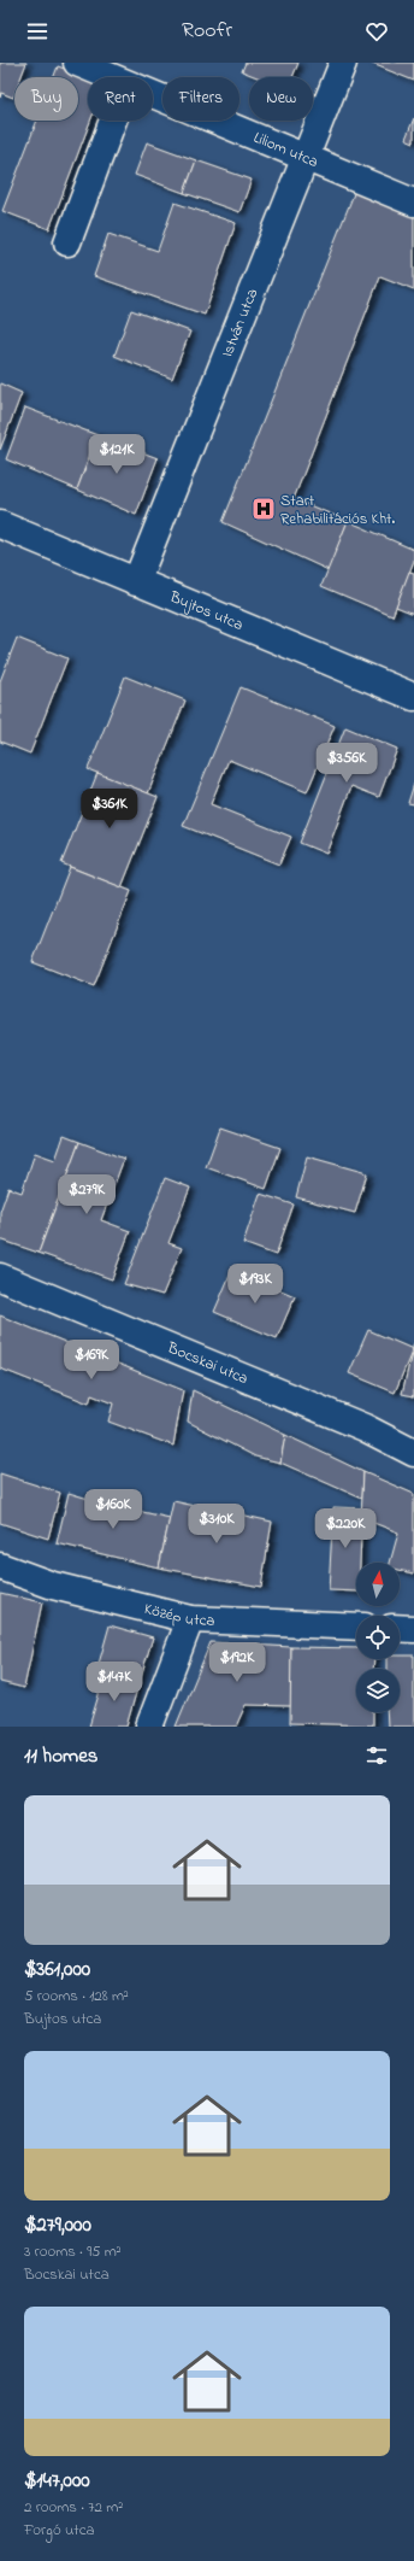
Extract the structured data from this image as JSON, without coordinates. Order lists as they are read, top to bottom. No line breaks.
{"streets":{"street":["Liliom utca","István utca","Bujtos utca","Bocskai utca","Közép utca"]},"crossings":[["Liliom utca","István utca"],["István utca","Bujtos utca"]],"places":{"hospital":["Start Rehabilitációs Kht."]},"north":"top","page":{"header":"Roofr","chip":["Buy","Rent","Filters","New"],"price":["$121K","$356K","$361K","$279K","$193K","$169K","$160K","$310K","$220K","$192K","$147K"],"heading":"11 homes","list":[{"name":"$361,000","note":"5 rooms · 128 m² · Bujtos utca"},{"name":"$279,000","note":"3 rooms · 95 m² · Bocskai utca"},{"name":"$147,000","note":"2 rooms · 72 m² · Forgó utca"}]}}
